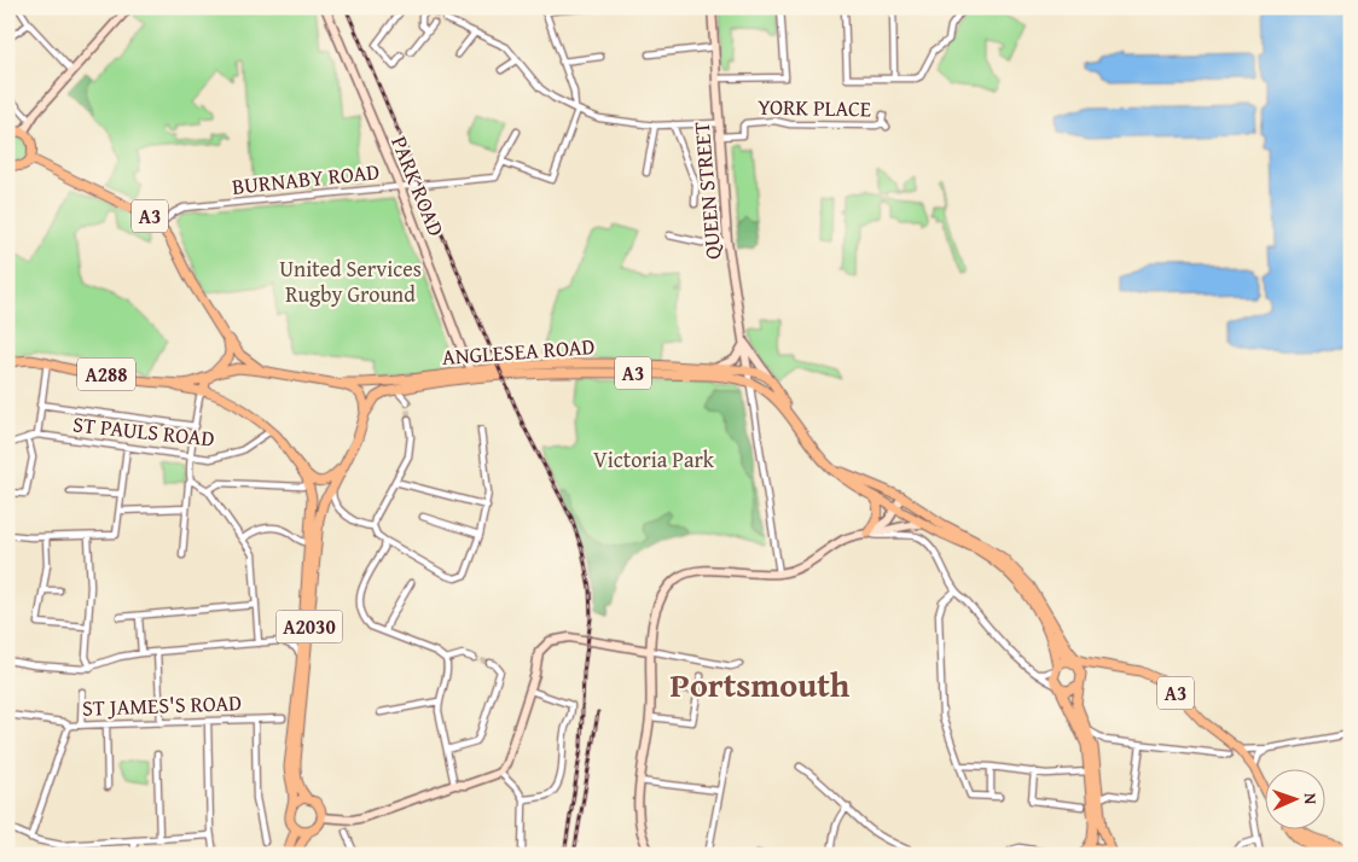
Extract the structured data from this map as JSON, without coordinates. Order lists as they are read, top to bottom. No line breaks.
{"streets":{"main road":["A3","ANGLESEA ROAD","A288","A2030"],"street":["YORK PLACE","BURNABY ROAD","PARK ROAD","QUEEN STREET","ST PAULS ROAD","ST JAMES'S ROAD"]},"crossings":[["YORK PLACE","QUEEN STREET"],["BURNABY ROAD","PARK ROAD"],["BURNABY ROAD","A3"],["PARK ROAD","ANGLESEA ROAD"],["QUEEN STREET","A3"],["QUEEN STREET","ANGLESEA ROAD"],["A3","ANGLESEA ROAD"],["A3","A288"],["A3","ST PAULS ROAD"],["A3","A2030"]],"districts":["Portsmouth"],"parks":["United Services Rugby Ground","Victoria Park"],"north":"right"}
